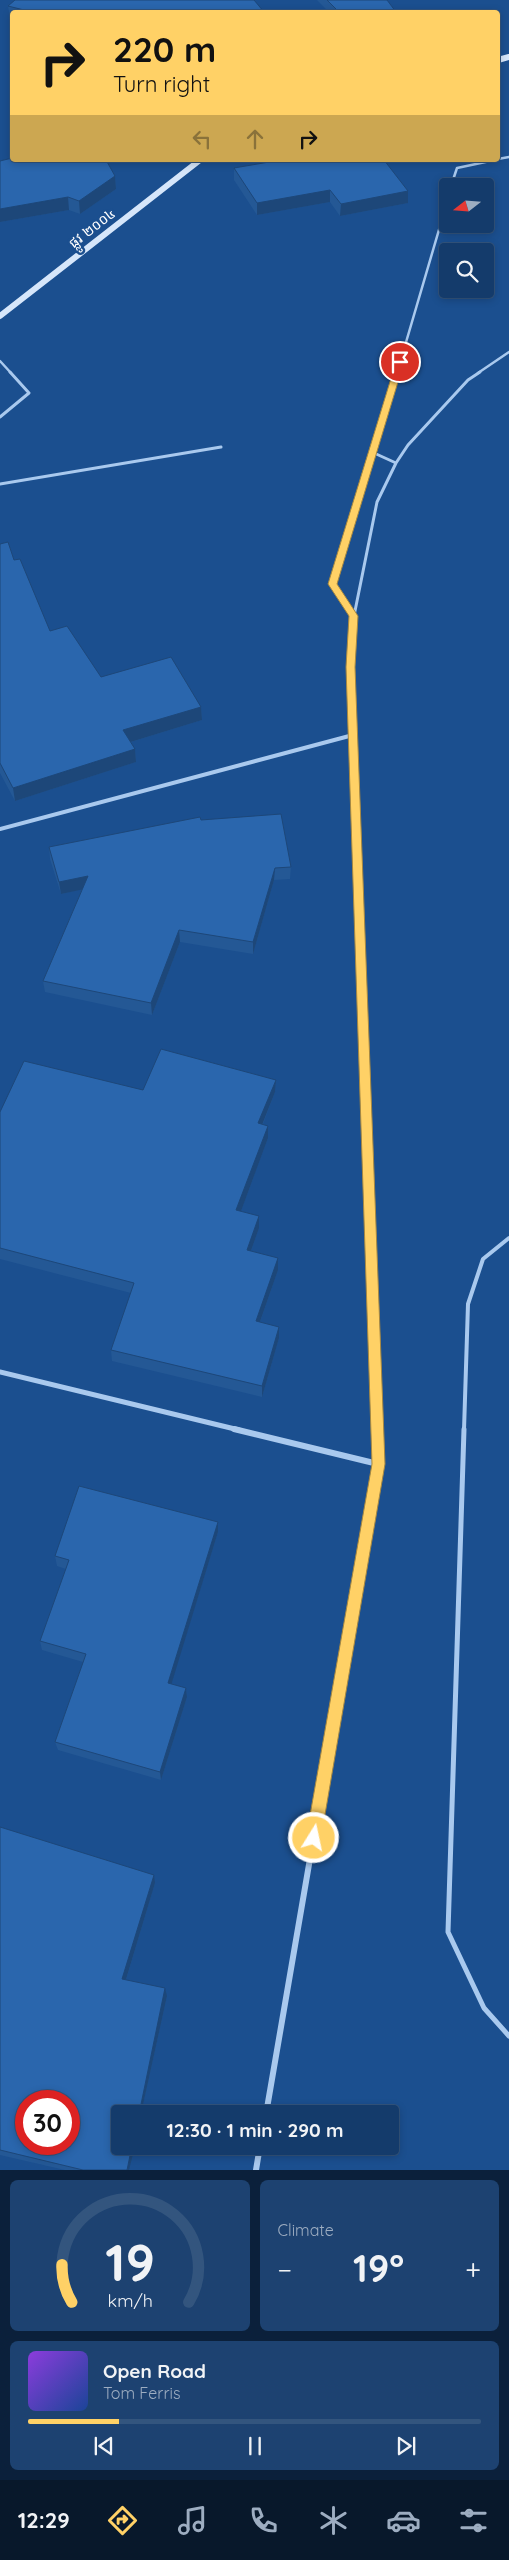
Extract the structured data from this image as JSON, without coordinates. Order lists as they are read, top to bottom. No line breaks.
{"streets":{"main road":["ផ្លូវ ២០០៤"]},"north":"left","page":{"turn":["220 m","Turn right"],"limit":"30","trip":"12:30 · 1 min · 290 m","tile":"Climate","heat":["−","19°","+"],"song":["Open Road","Tom Ferris"],"tabs":"12:29","gauge":["19","km/h"]}}
